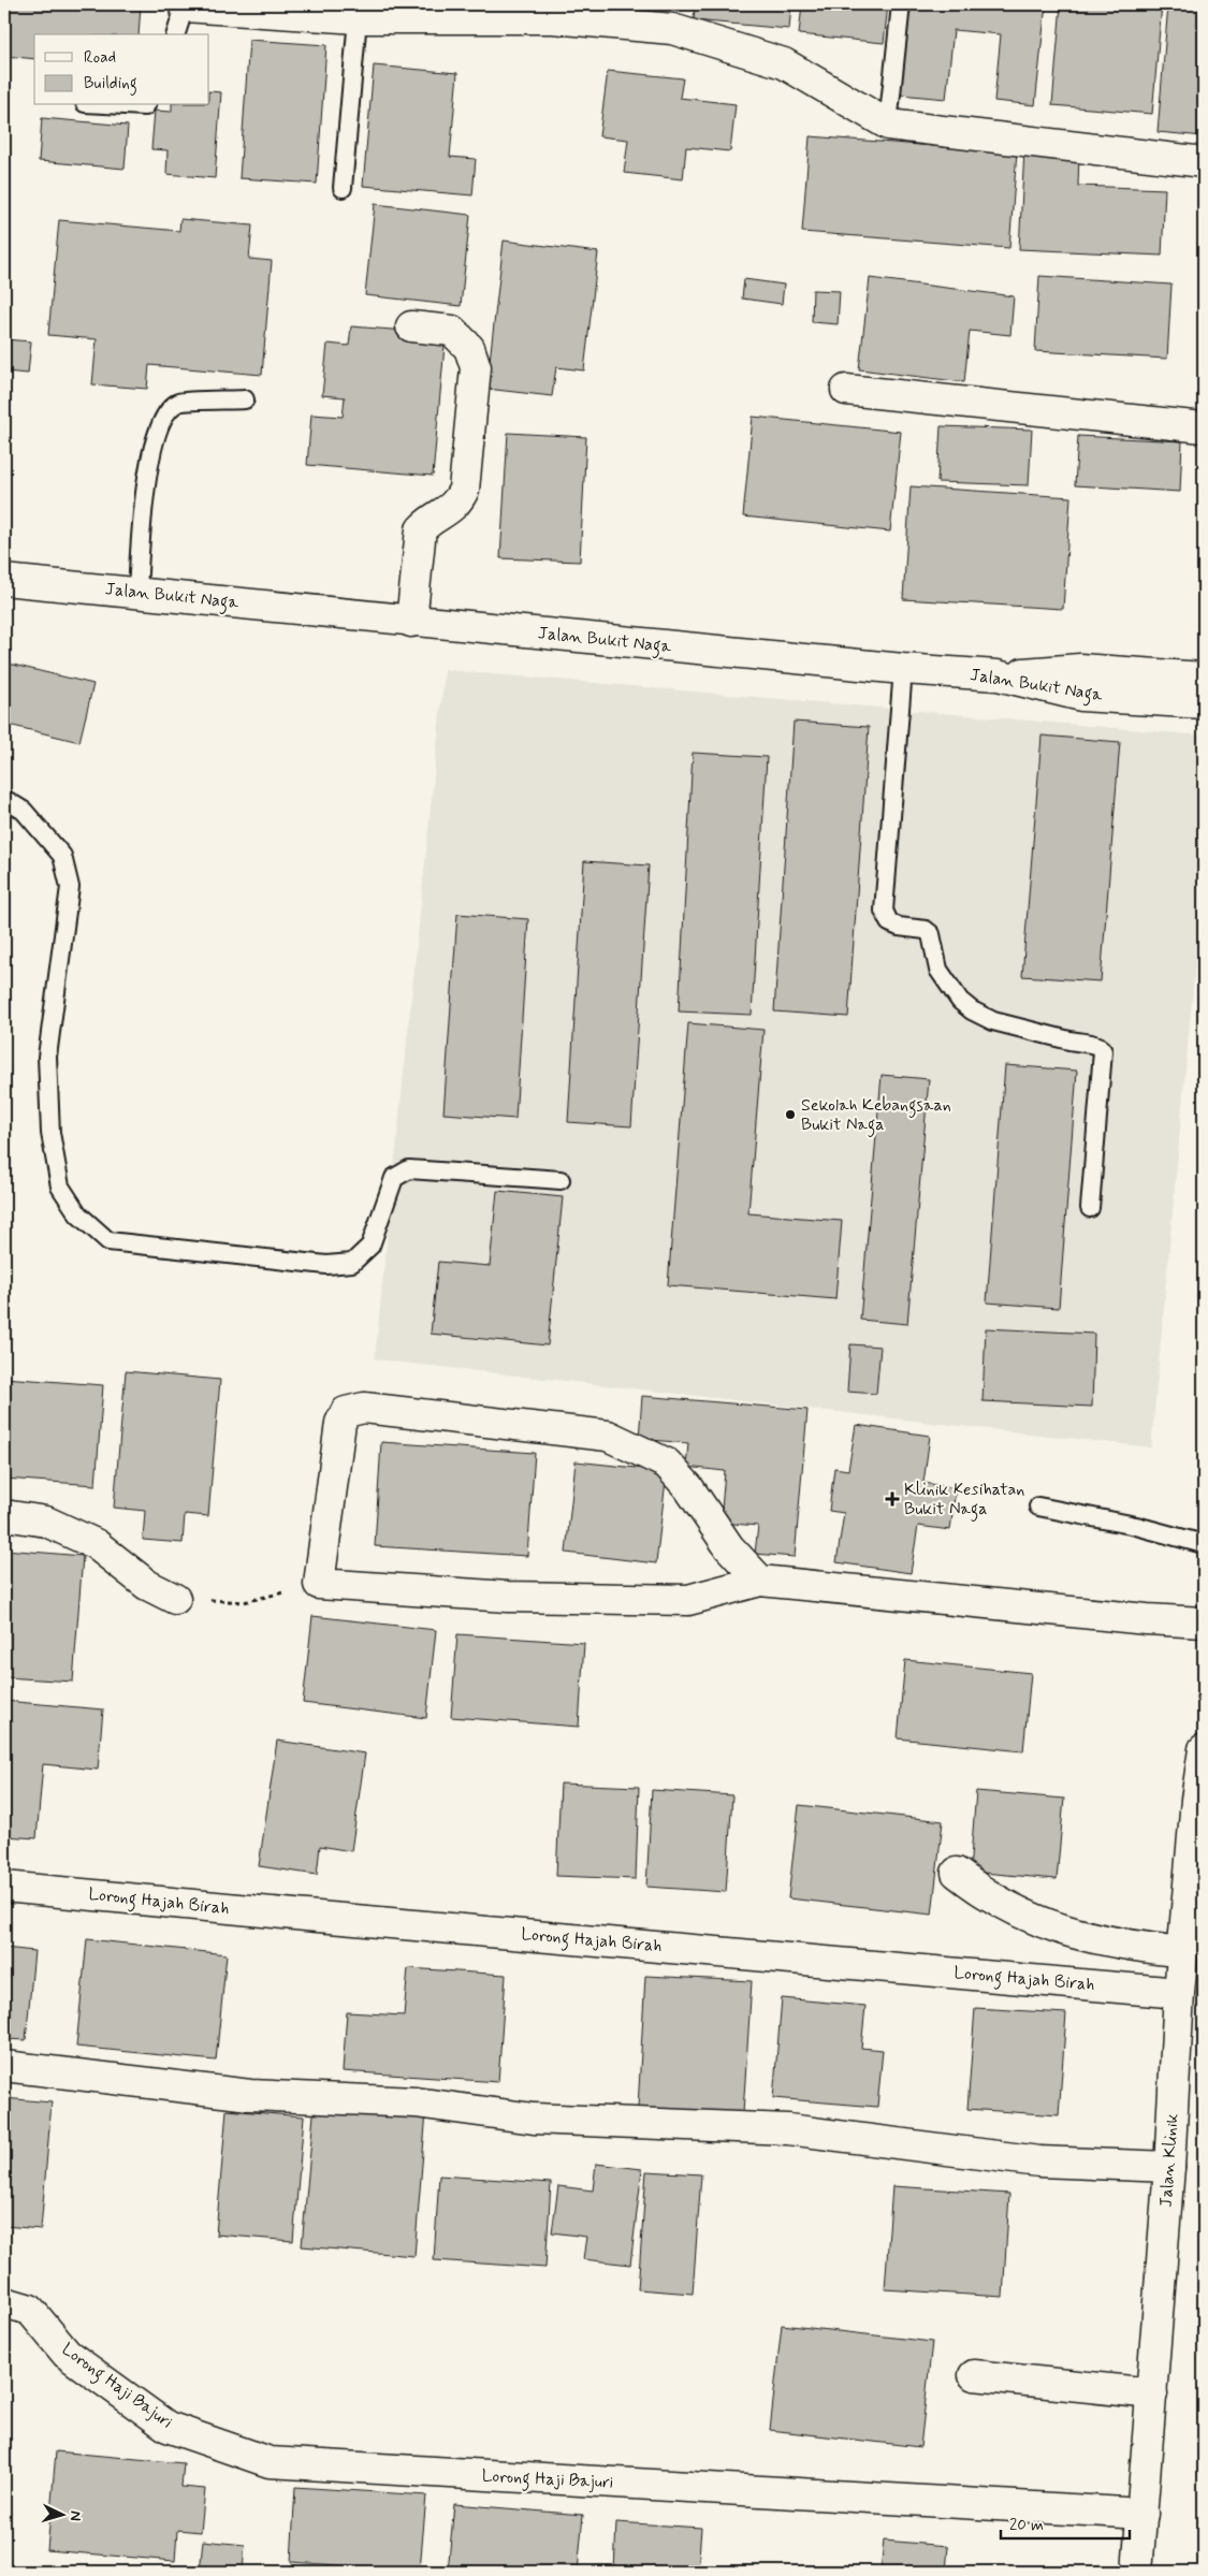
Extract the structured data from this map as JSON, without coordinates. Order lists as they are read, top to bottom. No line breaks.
{"streets":{"street":["Jalan Bukit Naga","Lorong Hajah Birah","Jalan Klinik","Lorong Haji Bajuri"]},"crossings":[["Lorong Hajah Birah","Jalan Klinik"],["Jalan Klinik","Lorong Haji Bajuri"]],"places":{"other":["Sekolah Kebangsaan Bukit Naga"],"health":["Klinik Kesihatan Bukit Naga"]},"legend":["Road","Building"],"scale_bar":"20 m","north":"right"}
